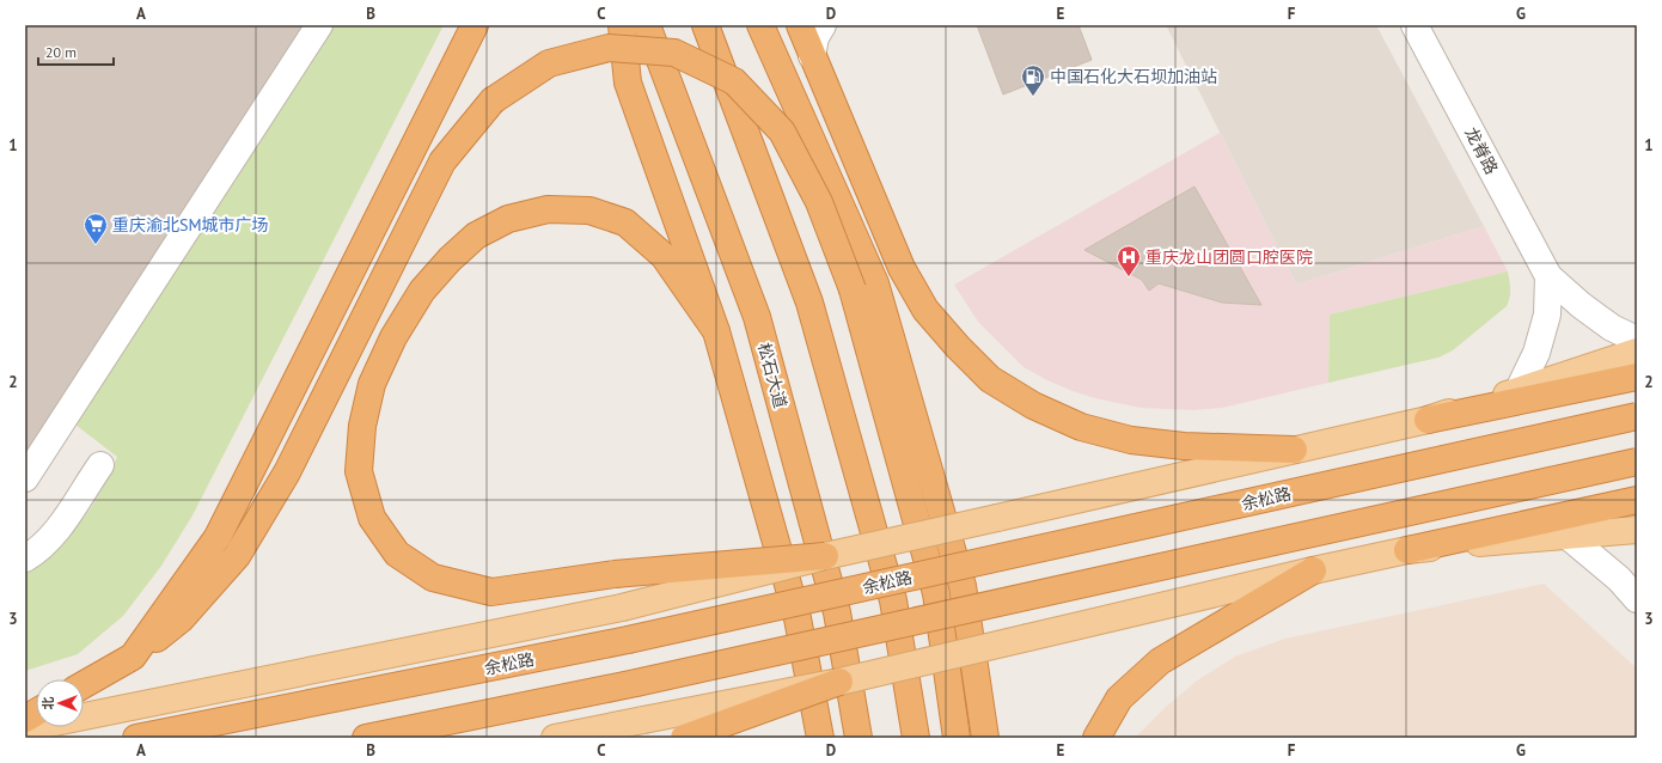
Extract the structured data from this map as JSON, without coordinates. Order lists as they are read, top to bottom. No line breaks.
{"streets":{"highway":["松石大道","余松路"],"street":["龙脊路"]},"places":{"fuel station":["中国石化大石坝加油站"],"supermarket":["重庆渝北SM城市广场"],"hospital":["重庆龙山团圆口腔医院"]},"scale_bar":"20 m","north":"left","grid":{"columns":["A","B","C","D","E","F","G"],"rows":["1","2","3"]}}
